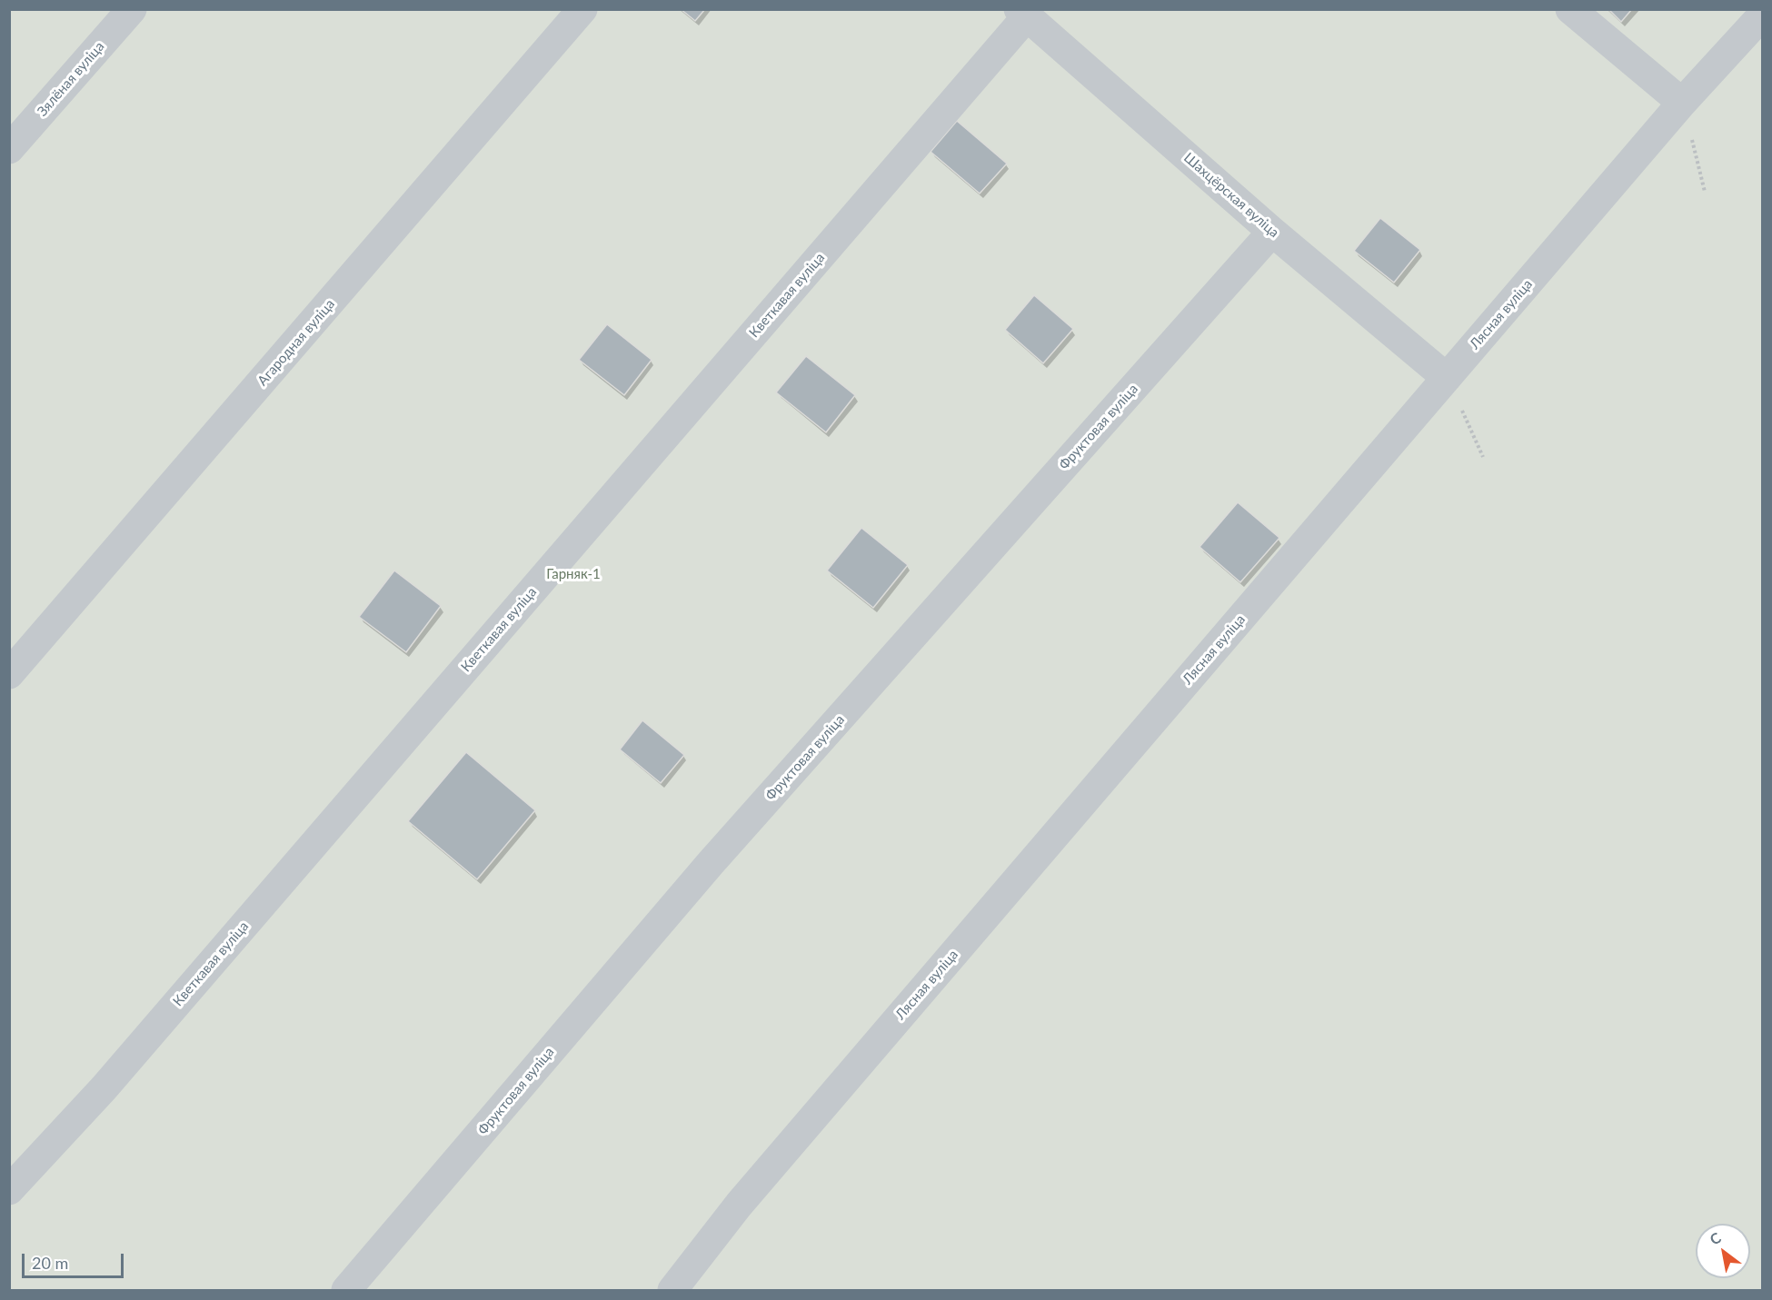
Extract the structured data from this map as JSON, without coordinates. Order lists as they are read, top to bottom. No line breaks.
{"streets":{"street":["Зялёная вуліца","Шахцёрская вуліца","Кветкавая вуліца","Лясная вуліца","Агародная вуліца","Фруктовая вуліца"]},"crossings":[["Шахцёрская вуліца","Кветкавая вуліца"],["Шахцёрская вуліца","Лясная вуліца"],["Шахцёрская вуліца","Фруктовая вуліца"]],"parks":["Гарняк-1"],"scale_bar":"20 m","north":"top left"}
